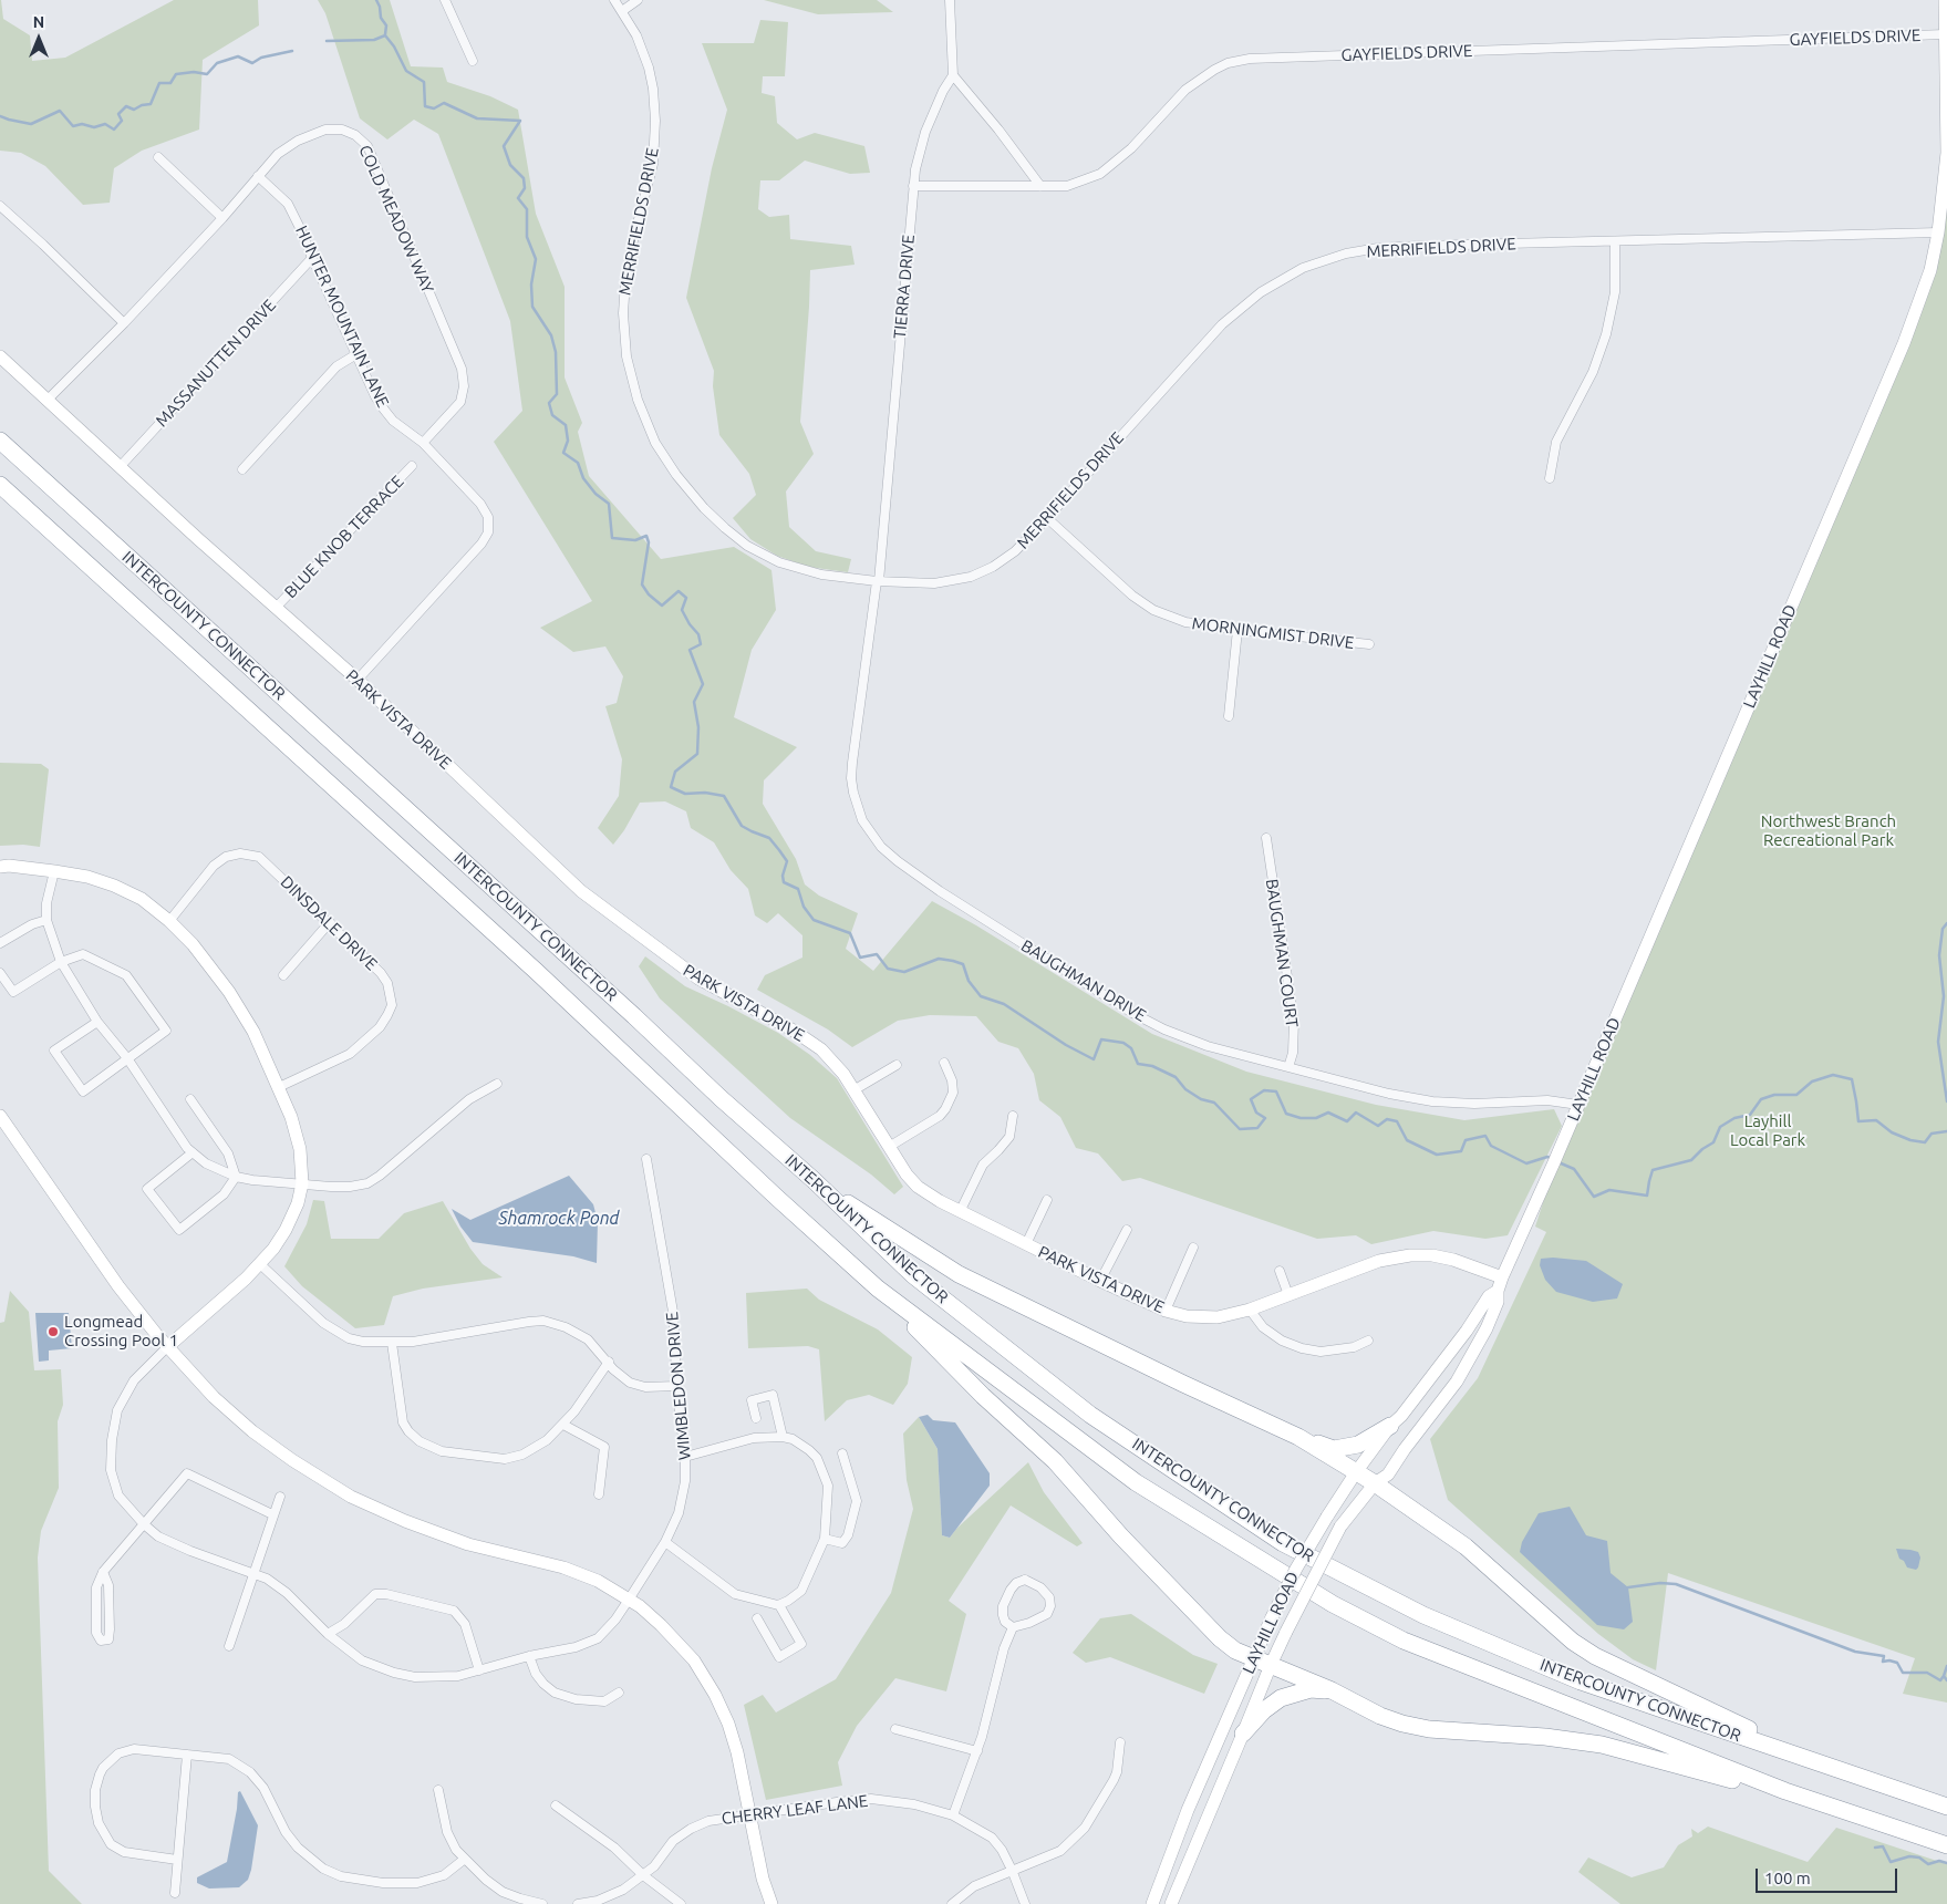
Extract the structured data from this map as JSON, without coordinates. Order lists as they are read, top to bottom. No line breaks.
{"streets":{"highway":["INTERCOUNTY CONNECTOR"],"street":["GAYFIELDS DRIVE","COLD MEADOW WAY","MERRIFIELDS DRIVE","TIERRA DRIVE","HUNTER MOUNTAIN LANE","MASSANUTTEN DRIVE","BLUE KNOB TERRACE","MORNINGMIST DRIVE","LAYHILL ROAD","PARK VISTA DRIVE","DINSDALE DRIVE","BAUGHMAN COURT","BAUGHMAN DRIVE","WIMBLEDON DRIVE","CHERRY LEAF LANE"]},"crossings":[["GAYFIELDS DRIVE","TIERRA DRIVE"],["GAYFIELDS DRIVE","LAYHILL ROAD"],["COLD MEADOW WAY","HUNTER MOUNTAIN LANE"],["COLD MEADOW WAY","PARK VISTA DRIVE"],["MERRIFIELDS DRIVE","TIERRA DRIVE"],["MERRIFIELDS DRIVE","MORNINGMIST DRIVE"],["MERRIFIELDS DRIVE","LAYHILL ROAD"],["MERRIFIELDS DRIVE","BAUGHMAN DRIVE"],["TIERRA DRIVE","BAUGHMAN DRIVE"],["HUNTER MOUNTAIN LANE","MASSANUTTEN DRIVE"],["HUNTER MOUNTAIN LANE","PARK VISTA DRIVE"],["MASSANUTTEN DRIVE","PARK VISTA DRIVE"],["BLUE KNOB TERRACE","PARK VISTA DRIVE"],["LAYHILL ROAD","PARK VISTA DRIVE"],["LAYHILL ROAD","BAUGHMAN DRIVE"],["BAUGHMAN COURT","BAUGHMAN DRIVE"]],"water":["Shamrock Pond"],"parks":["Northwest Branch Recreational Park","Layhill Local Park"],"places":["Longmead Crossing Pool 1"],"scale_bar":"100 m","north":"top"}
